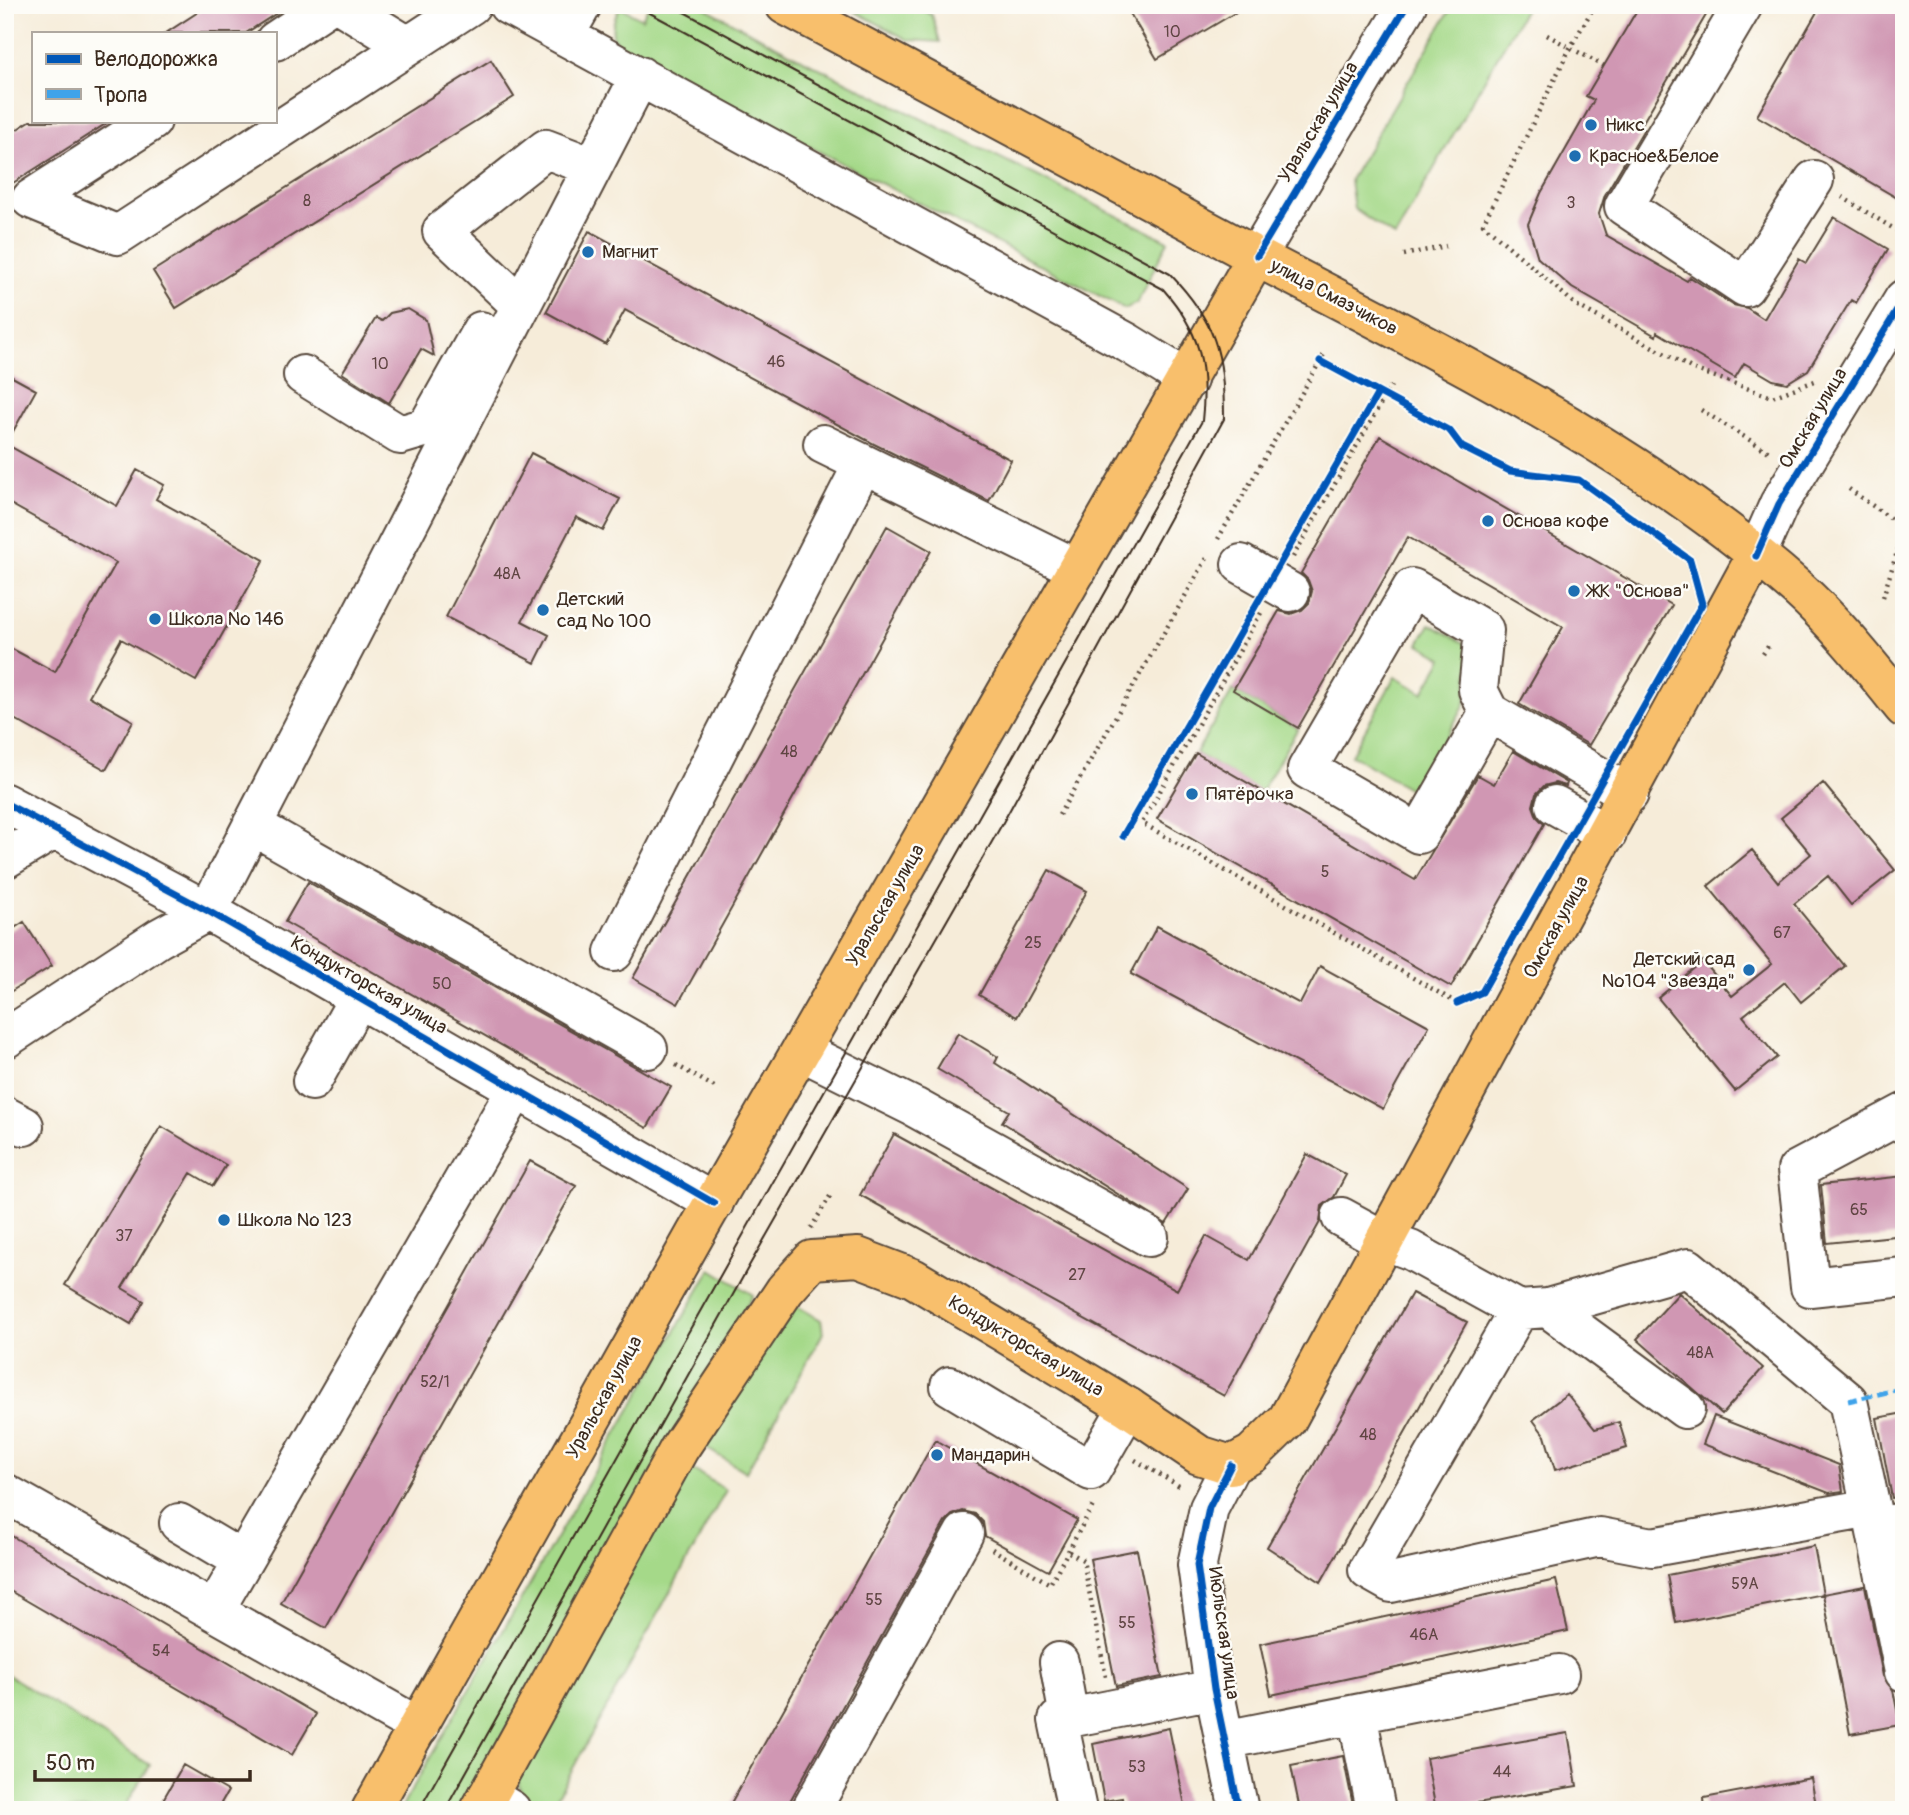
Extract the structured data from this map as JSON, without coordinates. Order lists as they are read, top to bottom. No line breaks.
{"streets":{"main road":["Уральская улица","улица Смазчиков","Омская улица","Кондукторская улица"],"street":["Июльская улица"]},"crossings":[["Уральская улица","улица Смазчиков"],["Уральская улица","Кондукторская улица"],["улица Смазчиков","Омская улица"],["Омская улица","Кондукторская улица"],["Омская улица","Июльская улица"],["Кондукторская улица","Июльская улица"]],"places":["Никс","Красное&Белое","Магнит","Основа кофе","ЖК \"Основа\"","Детский сад № 100","Школа № 146","Пятёрочка","Детский сад №104 \"Звезда\"","Школа № 123","Мандарин"],"house_numbers":["10","8","3","46","10","48А","48","5","67","25","50","65","37","27","48А","52/1","48","59А","55","55","46А","54","53","44"],"legend":["Велодорожка","Тропа"],"scale_bar":"50 m"}
